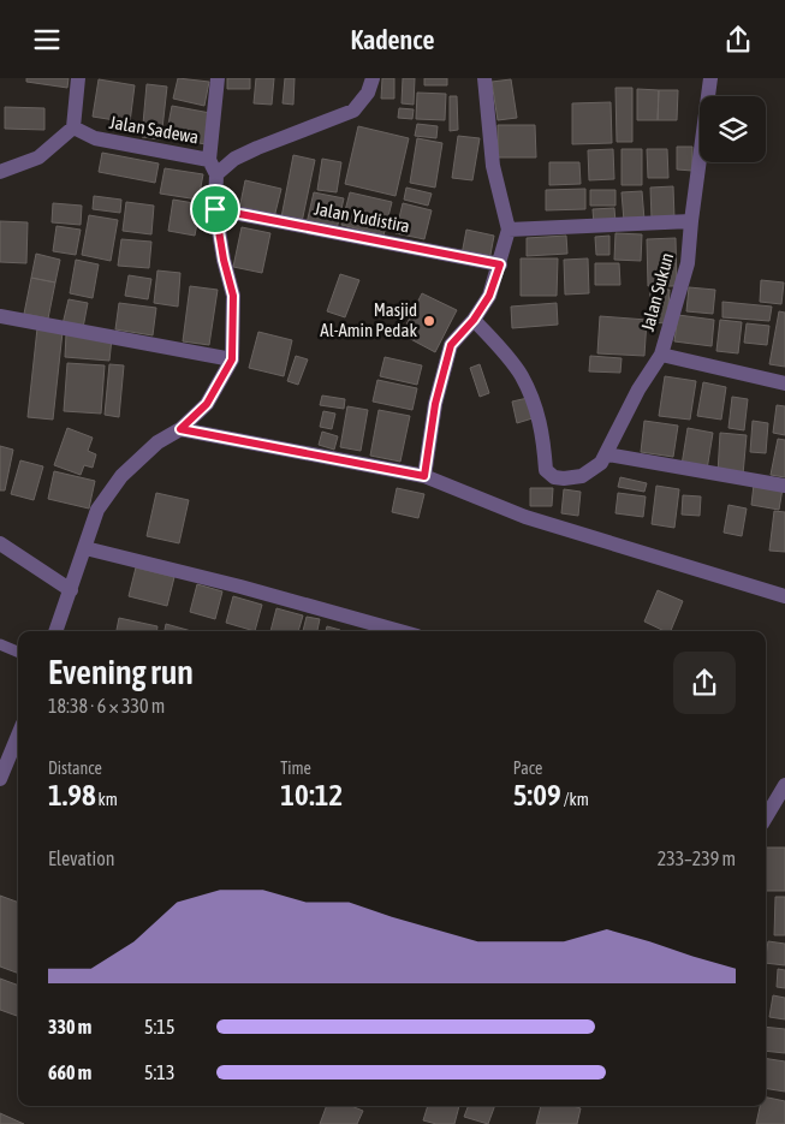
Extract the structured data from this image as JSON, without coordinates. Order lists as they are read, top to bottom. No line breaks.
{"streets":{"street":["Jalan Sadewa","Jalan Yudistira","Jalan Sukun"]},"places":["Masjid Al-Amin Pedak"],"page":{"header":"Kadence","heading":["Evening run","18:38 · 6 × 330 m"],"stats":[["Distance","1.98 km"],["Time","10:12"],["Pace","5:09 /km"]],"chart":["Elevation","233–239 m"],"list":[{"name":"330 m","note":"5:15"},{"name":"660 m","note":"5:13"}]}}
